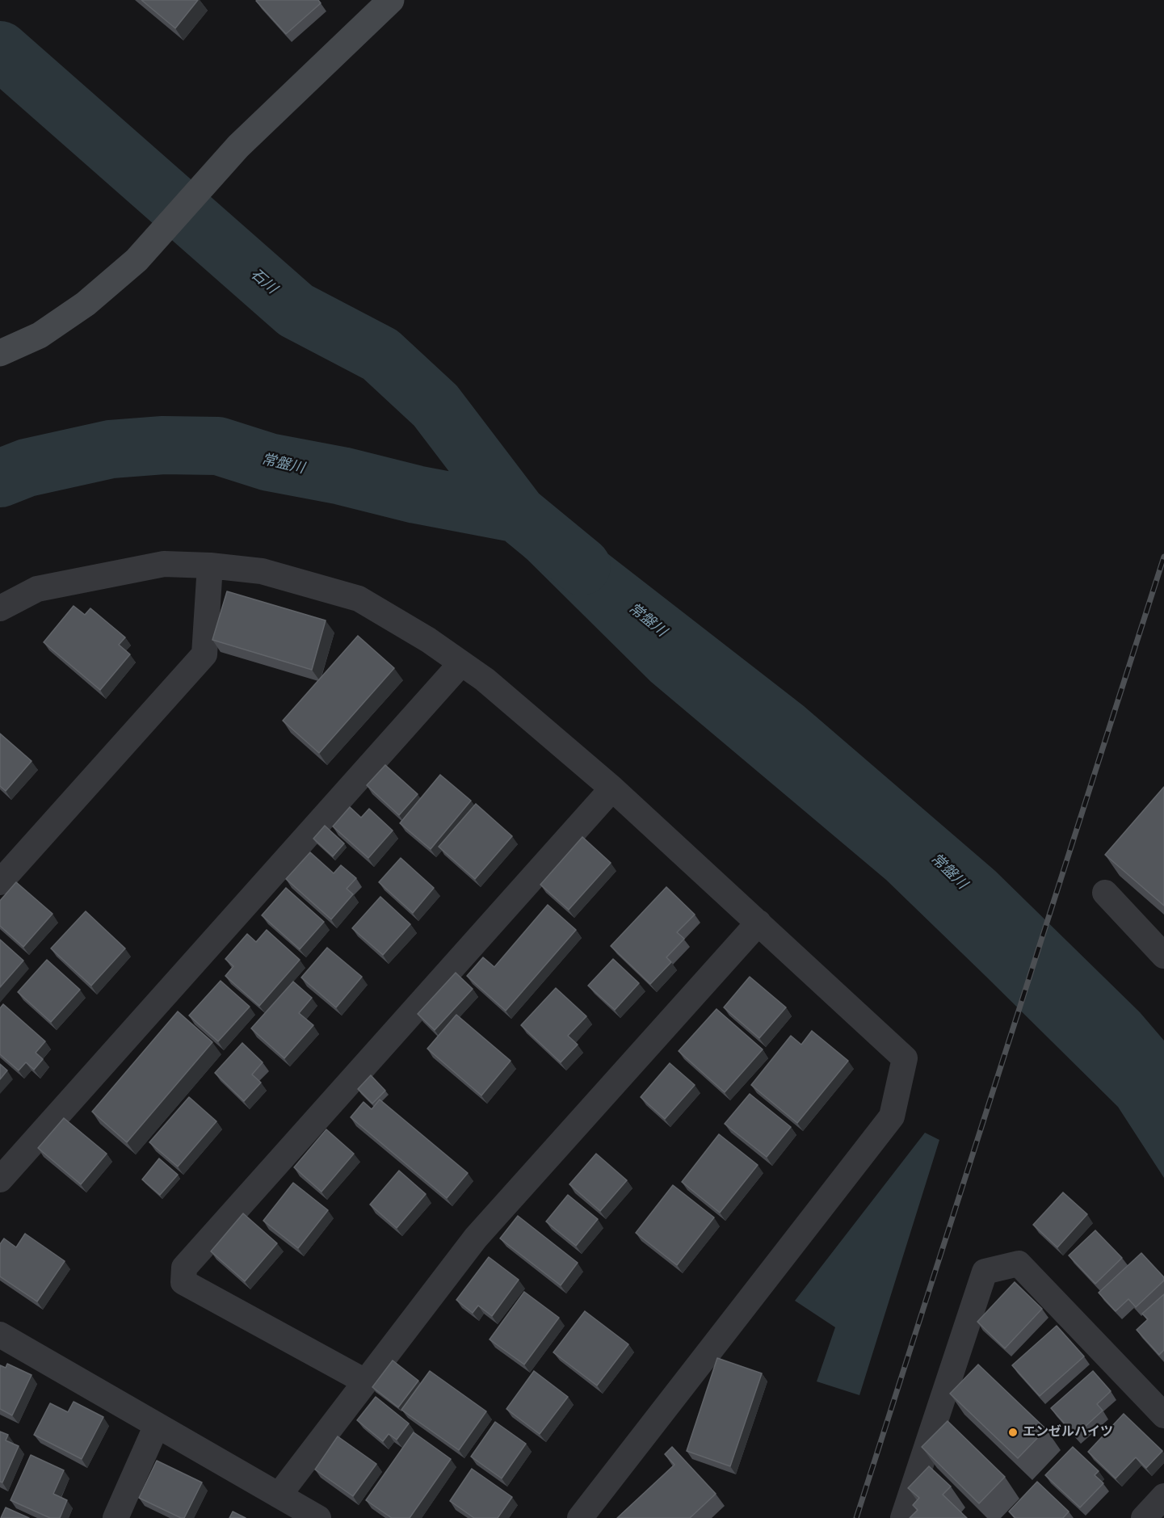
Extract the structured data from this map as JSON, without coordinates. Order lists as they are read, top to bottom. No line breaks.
{"water":["石川","常盤川"],"places":["エンゼルハイツ"]}
